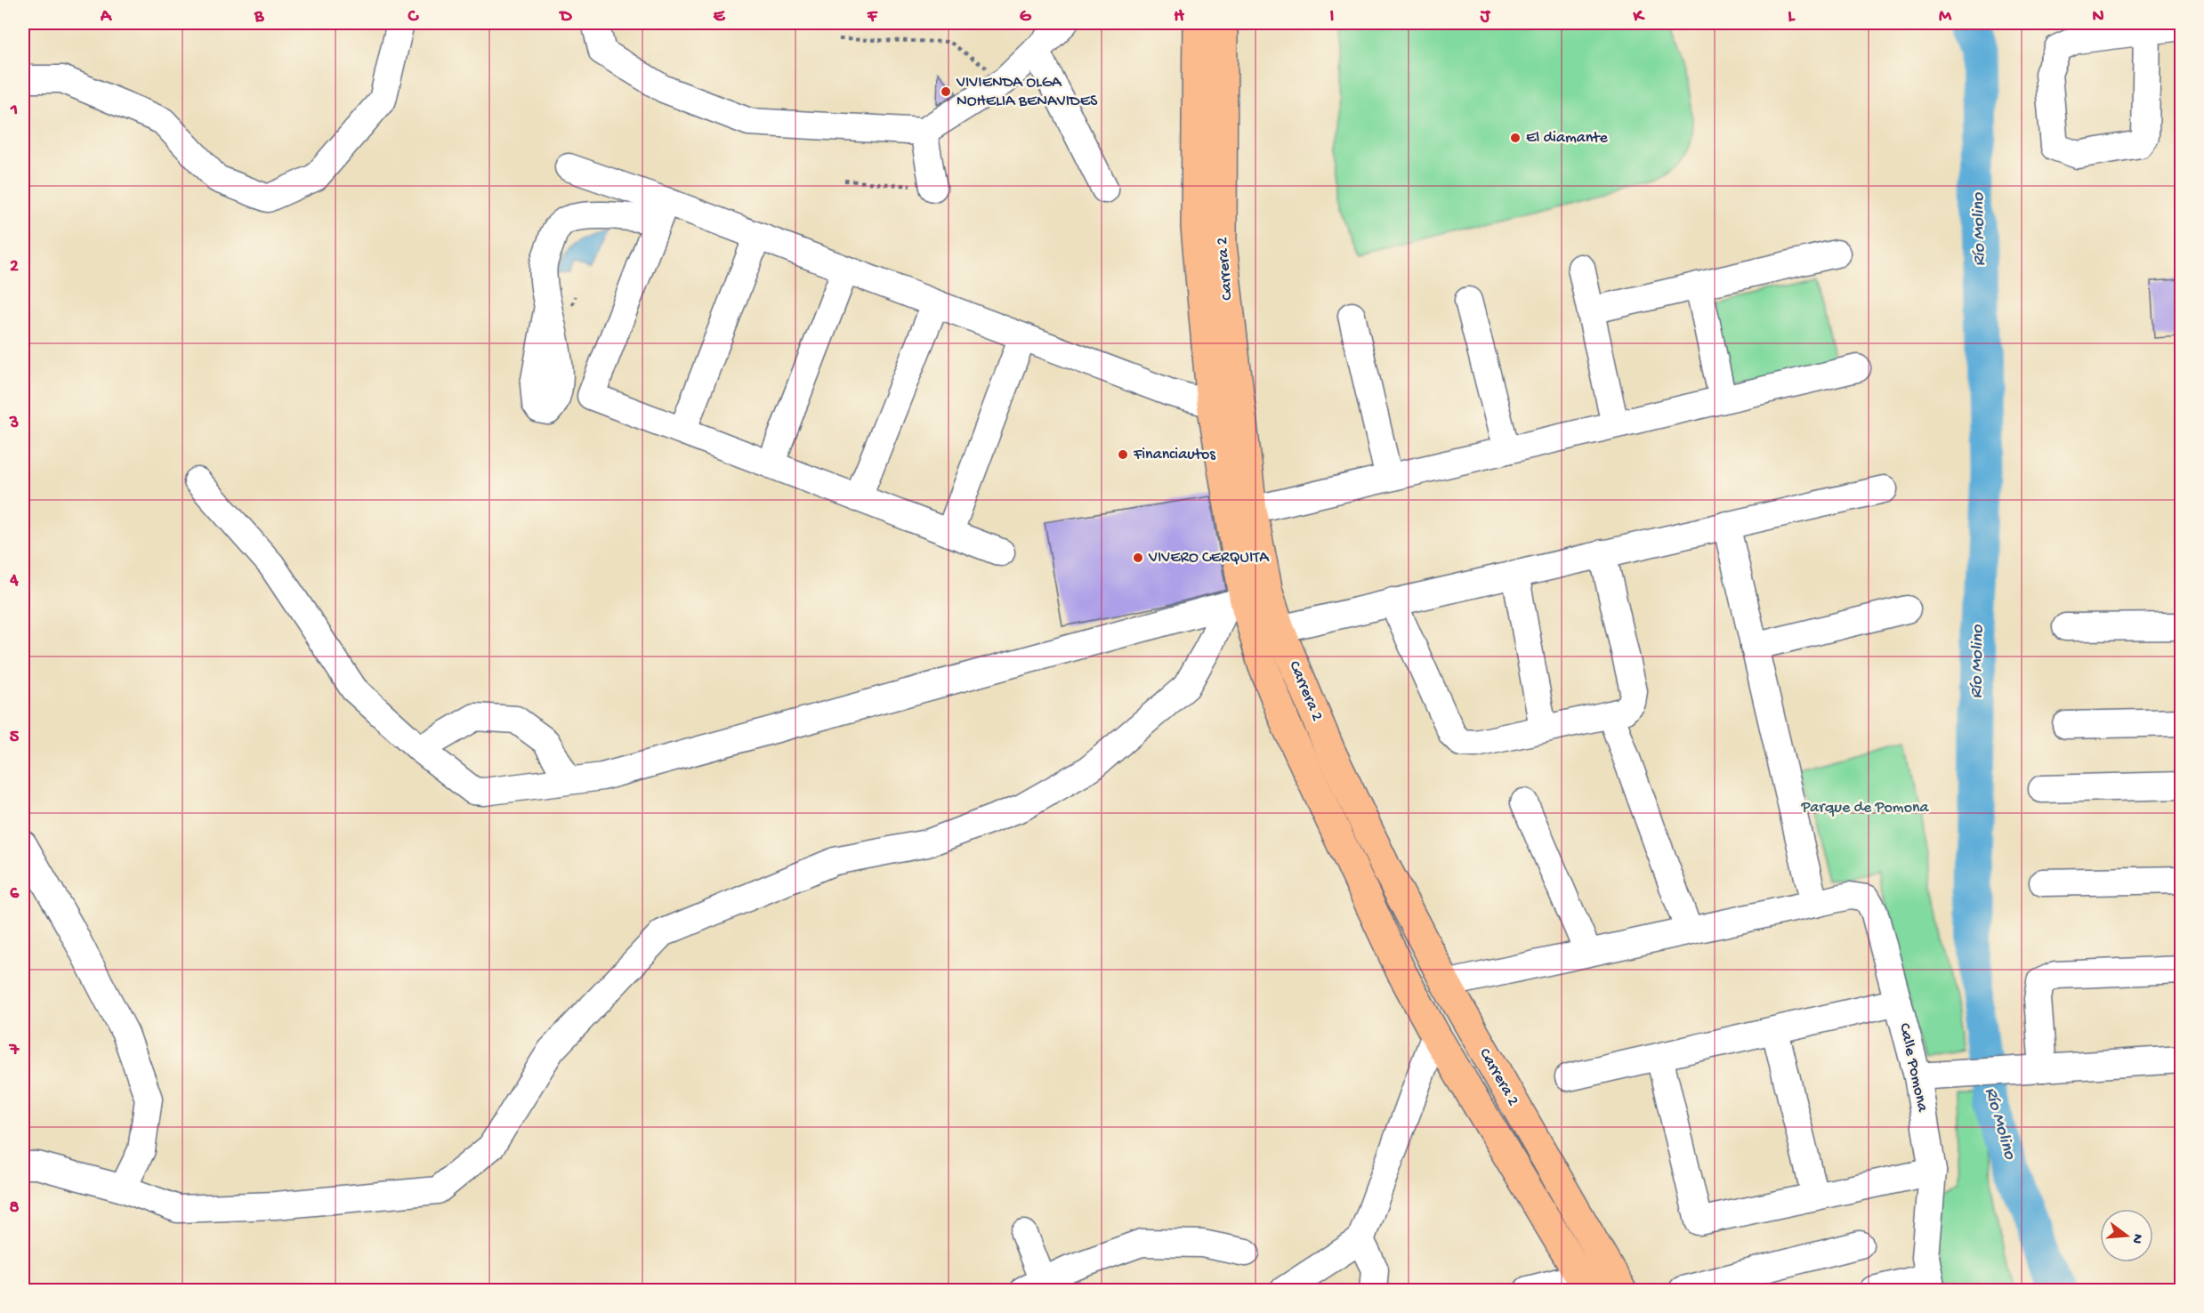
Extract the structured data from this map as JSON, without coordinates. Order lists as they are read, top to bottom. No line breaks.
{"streets":{"main road":["Carrera 2"],"street":["Calle Pomona"]},"crossings":[["Carrera 2","Calle Pomona"]],"water":["Río Molino"],"parks":["Parque de Pomona"],"places":["VIVIENDA OLGA NOHELIA BENAVIDES","El diamante","Financiautos","VIVERO CERQUITA"],"north":"right","grid":{"columns":["A","B","C","D","E","F","G","H","I","J","K","L","M","N"],"rows":["1","2","3","4","5","6","7","8"]}}
